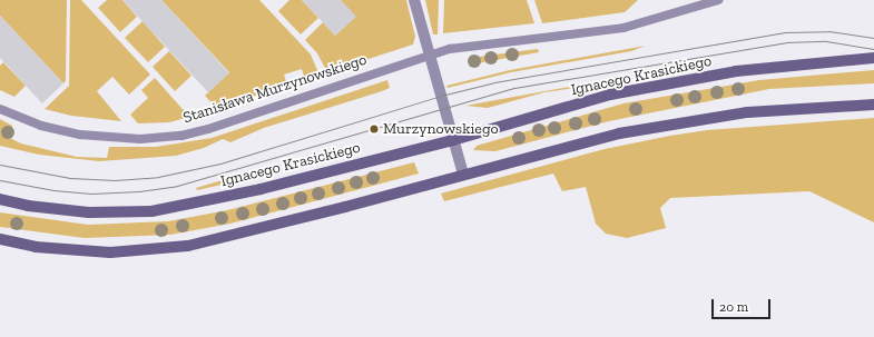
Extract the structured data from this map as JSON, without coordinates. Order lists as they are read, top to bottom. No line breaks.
{"streets":{"main road":["Ignacego Krasickiego"],"lane":["Stanisława Murzynowskiego"]},"places":["Murzynowskiego"],"scale_bar":"20 m"}
